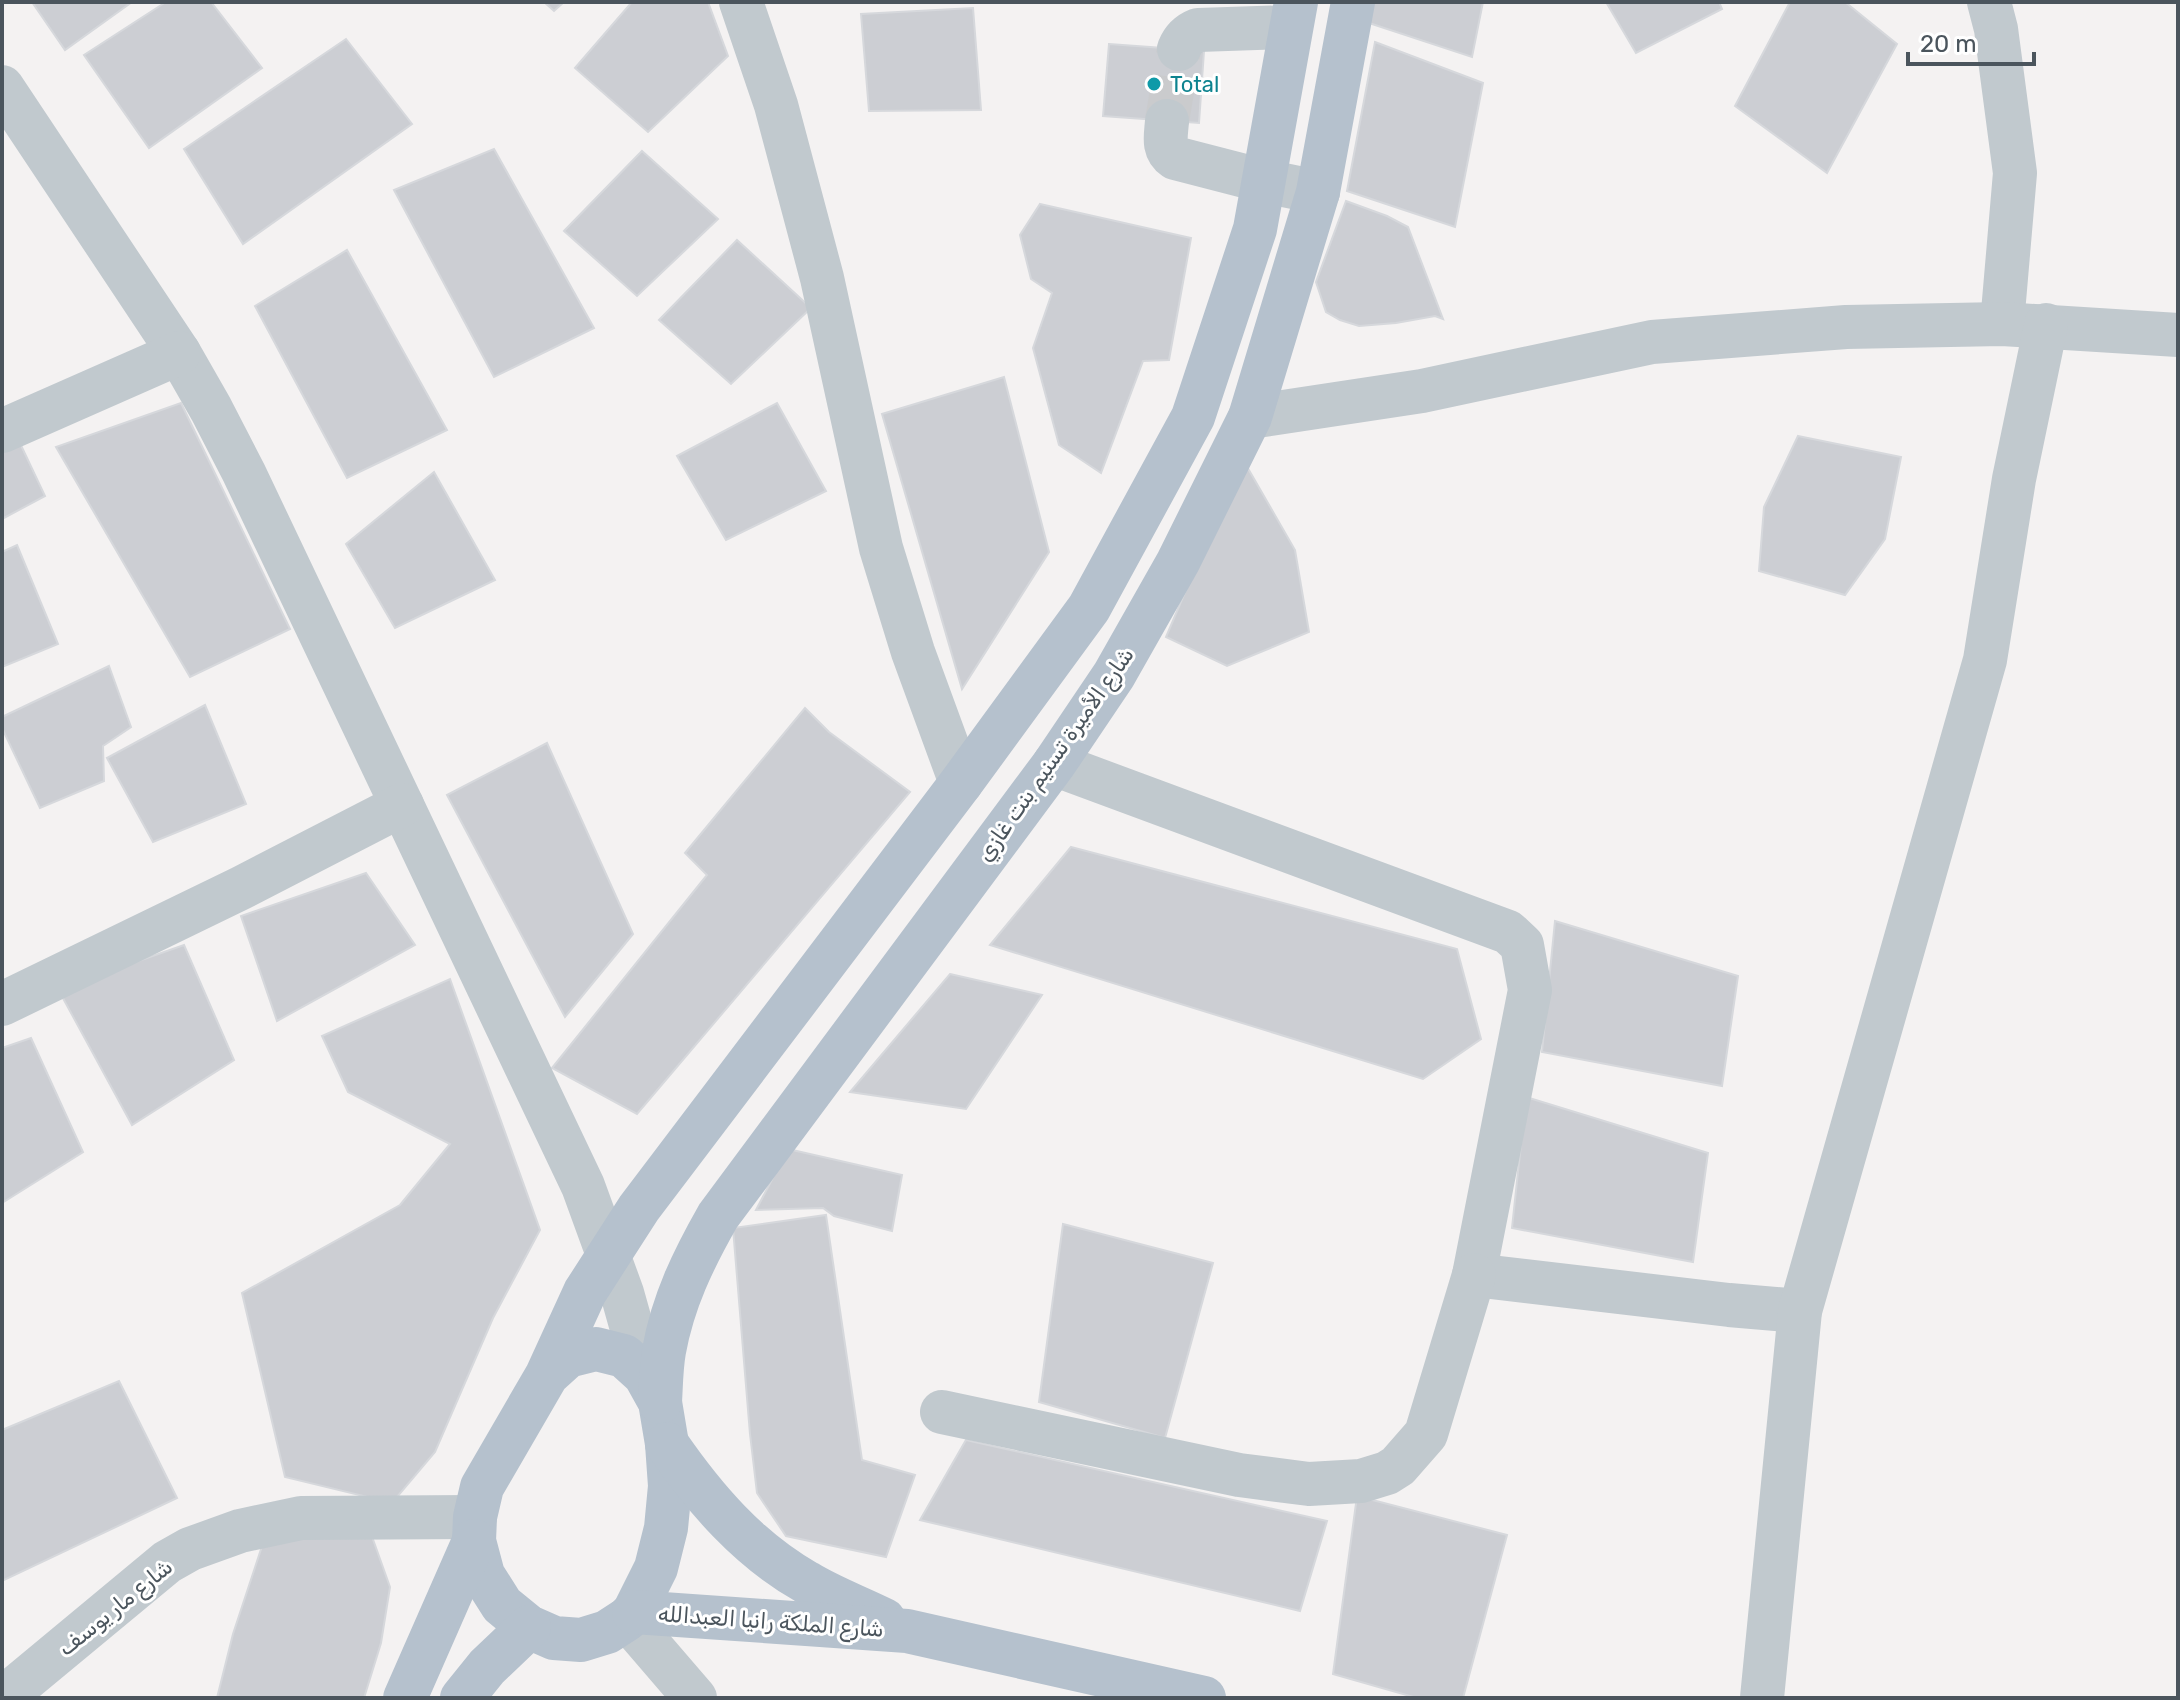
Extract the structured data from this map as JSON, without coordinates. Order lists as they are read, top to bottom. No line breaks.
{"streets":{"main road":["شارع الأميرة تسنيم بنت غازي","شارع الملكة رانيا العبدالله"],"street":["شارع مار يوسف"]},"crossings":[["شارع الأميرة تسنيم بنت غازي","شارع مار يوسف"],["شارع الأميرة تسنيم بنت غازي","شارع الملكة رانيا العبدالله"],["شارع مار يوسف","شارع الملكة رانيا العبدالله"]],"places":["Total"],"scale_bar":"20 m"}
